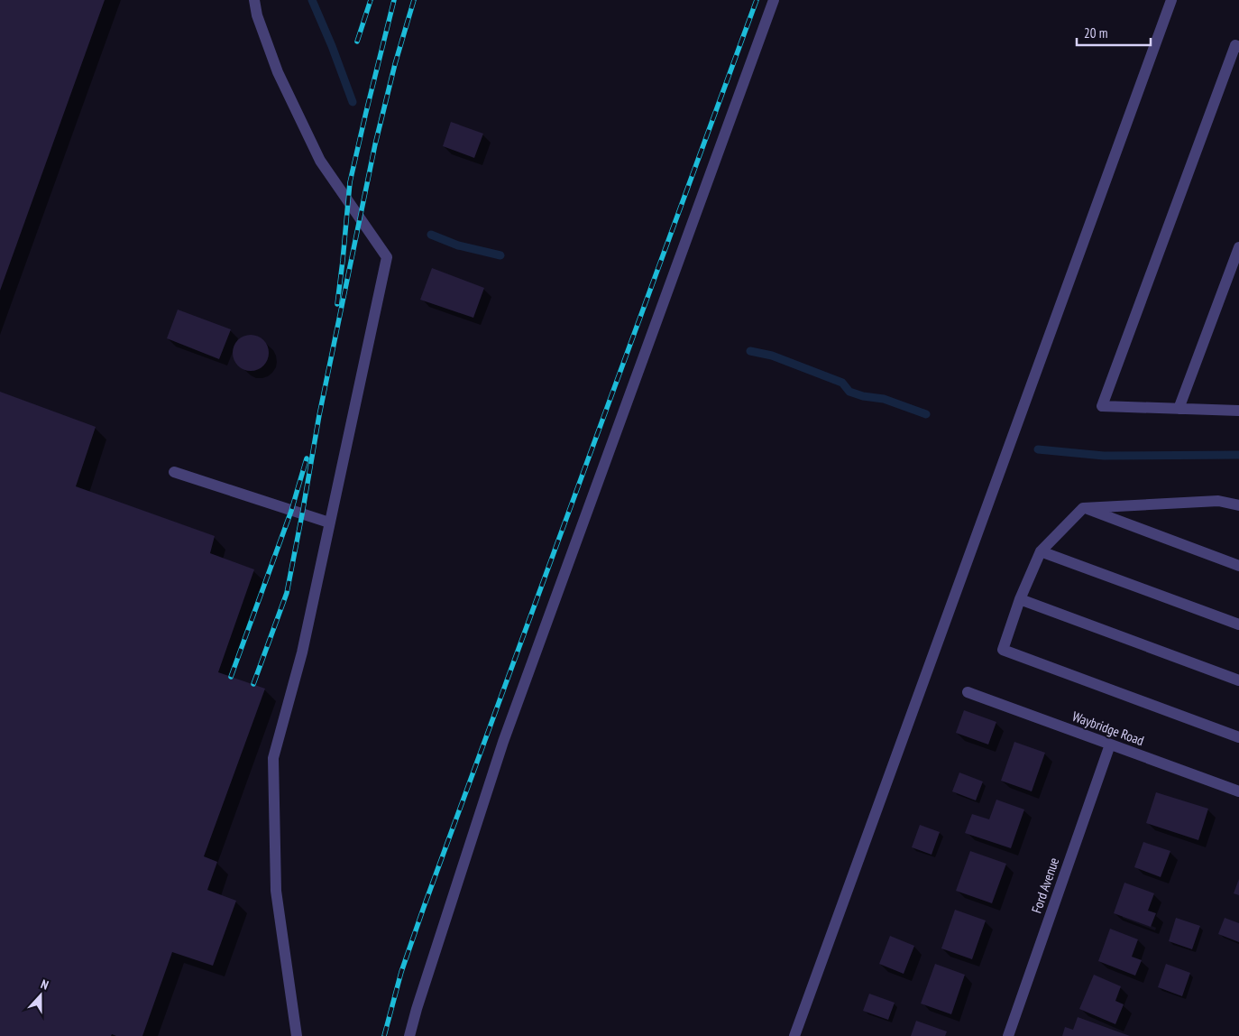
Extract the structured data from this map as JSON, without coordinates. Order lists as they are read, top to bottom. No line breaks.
{"streets":{"street":["Waybridge Road","Ford Avenue"]},"crossings":[["Waybridge Road","Ford Avenue"]],"scale_bar":"20 m","north":"top"}
